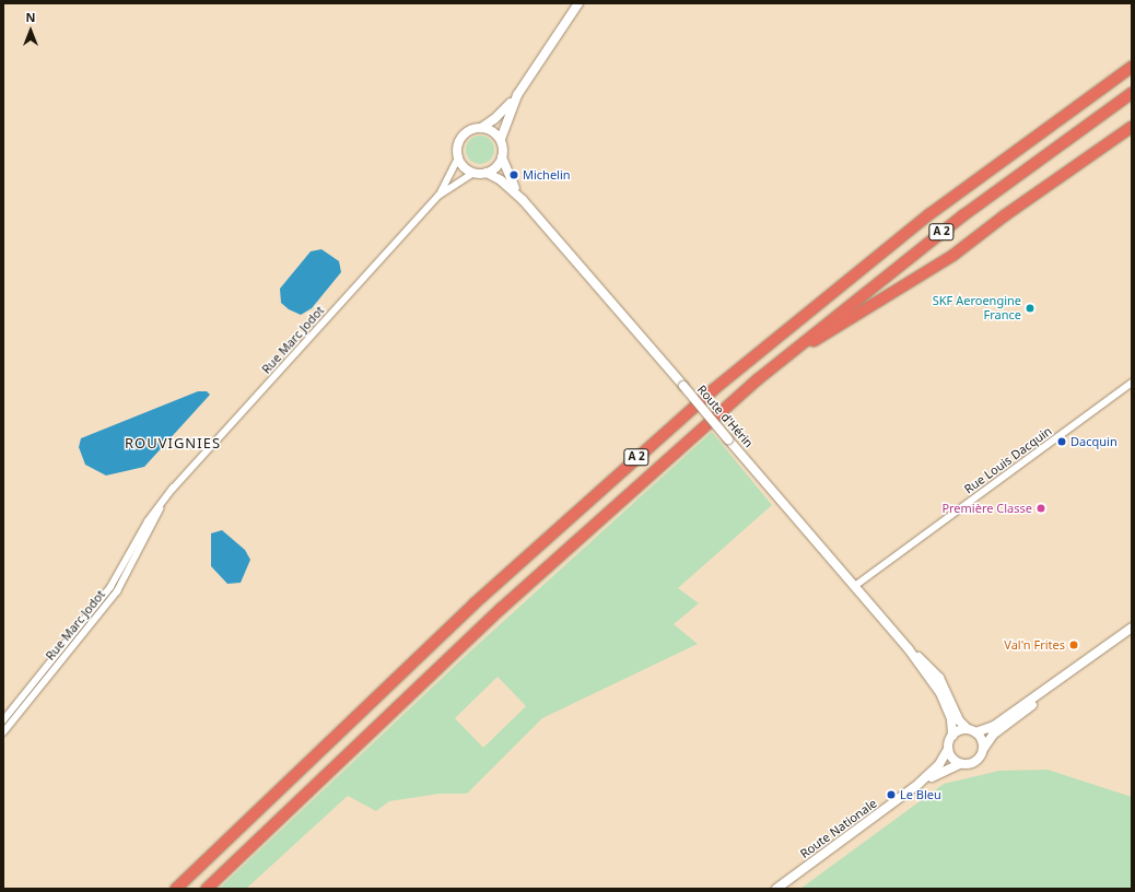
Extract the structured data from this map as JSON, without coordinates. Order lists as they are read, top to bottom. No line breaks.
{"streets":{"highway":["A 2"],"street":["Rue Marc Jodot","Route d'Hérin","Rue Louis Dacquin","Route Nationale"]},"crossings":[["Rue Marc Jodot","Route d'Hérin"],["Route d'Hérin","Rue Louis Dacquin"],["Route d'Hérin","Route Nationale"]],"districts":["ROUVIGNIES"],"places":["Michelin","SKF Aeroengine France","Dacquin","Première Classe","Val'n Frites","Le Bleu"],"north":"top"}
